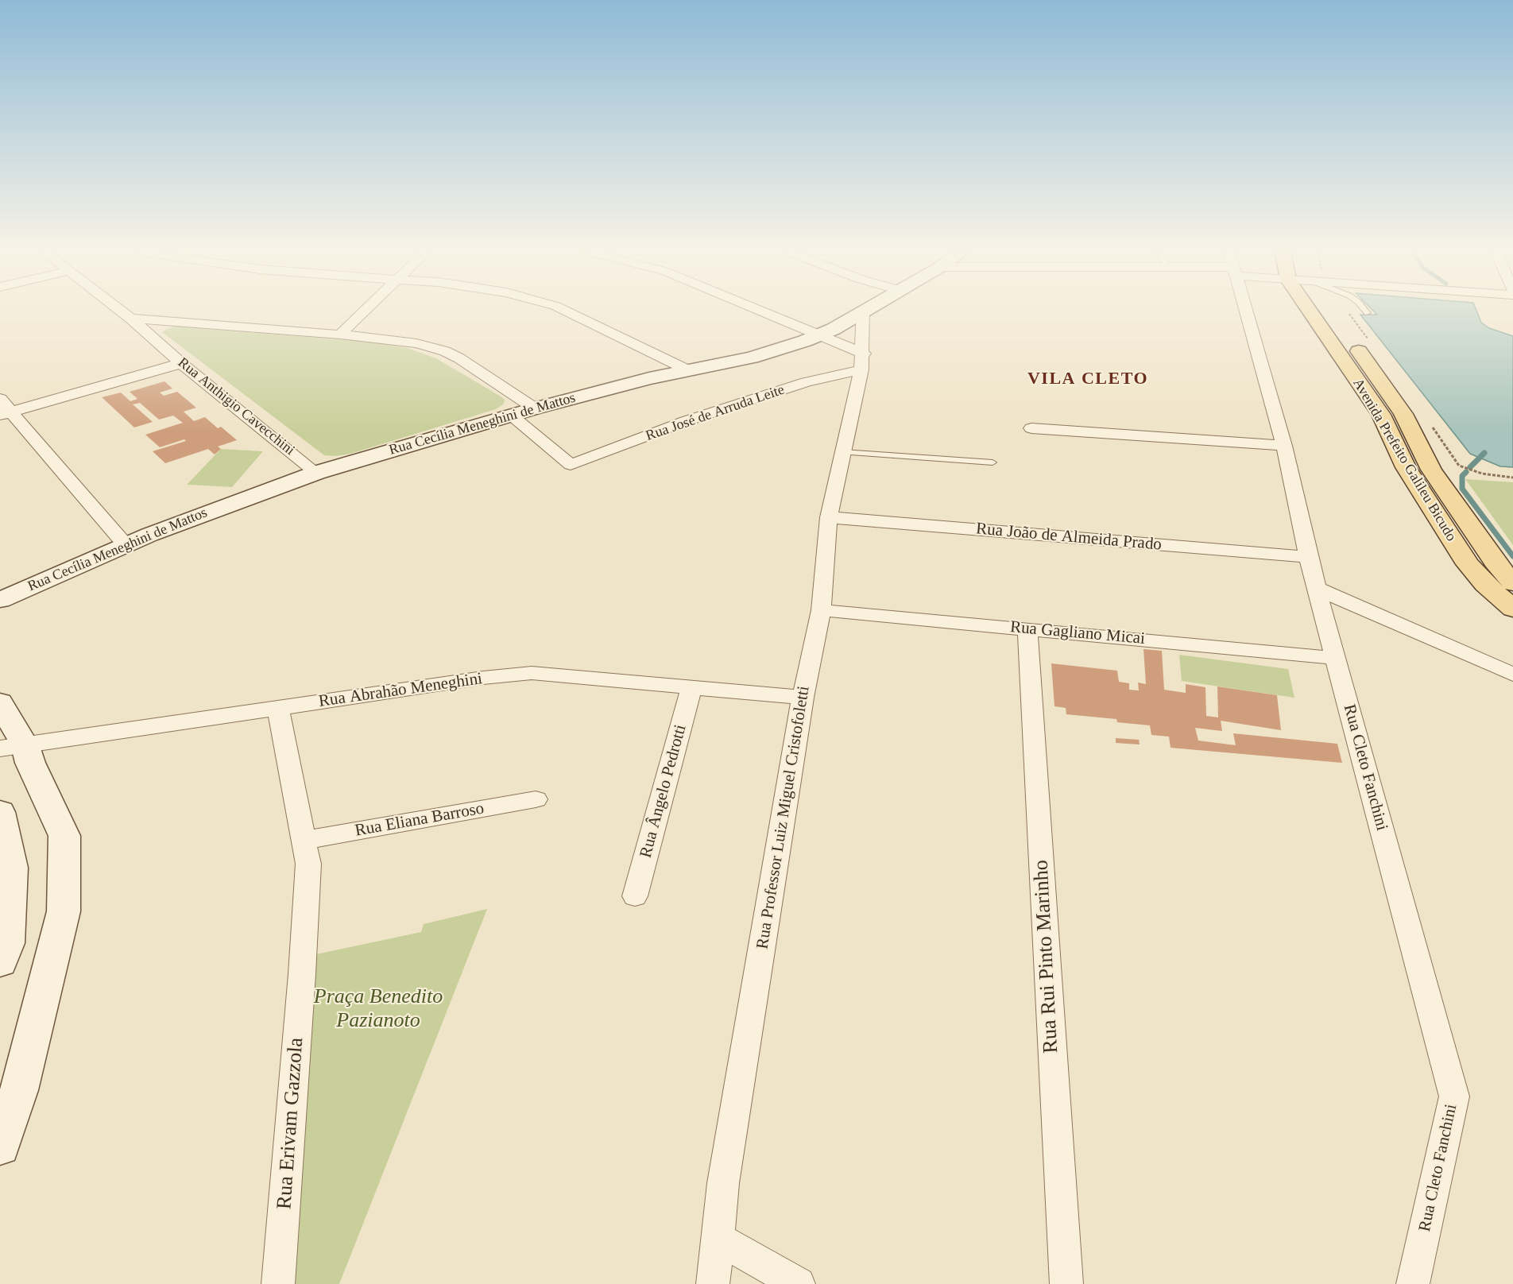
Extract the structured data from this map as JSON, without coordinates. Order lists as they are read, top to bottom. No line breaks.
{"streets":{"main road":["Avenida Prefeito Galileu Bicudo"],"street":["Rua Anthigio Cavecchini","Rua José de Arruda Leite","Rua Cecília Meneghini de Mattos","Rua João de Almeida Prado","Rua Gagliano Micai","Rua Abrahão Meneghini","Rua Cleto Fanchini","Rua Ângelo Pedrotti","Rua Professor Luiz Miguel Cristofoletti","Rua Eliana Barroso","Rua Rui Pinto Marinho","Rua Erivam Gazzola"]},"crossings":[["Rua Anthigio Cavecchini","Rua Cecília Meneghini de Mattos"],["Rua José de Arruda Leite","Rua Cecília Meneghini de Mattos"],["Rua José de Arruda Leite","Rua Professor Luiz Miguel Cristofoletti"],["Rua João de Almeida Prado","Rua Cleto Fanchini"],["Rua João de Almeida Prado","Rua Professor Luiz Miguel Cristofoletti"],["Rua Gagliano Micai","Rua Cleto Fanchini"],["Rua Gagliano Micai","Rua Professor Luiz Miguel Cristofoletti"],["Rua Gagliano Micai","Rua Rui Pinto Marinho"],["Rua Abrahão Meneghini","Rua Ângelo Pedrotti"],["Rua Abrahão Meneghini","Rua Professor Luiz Miguel Cristofoletti"],["Rua Abrahão Meneghini","Rua Erivam Gazzola"],["Rua Eliana Barroso","Rua Erivam Gazzola"]],"districts":["VILA CLETO"],"parks":["Praça Benedito Pazianoto"]}
